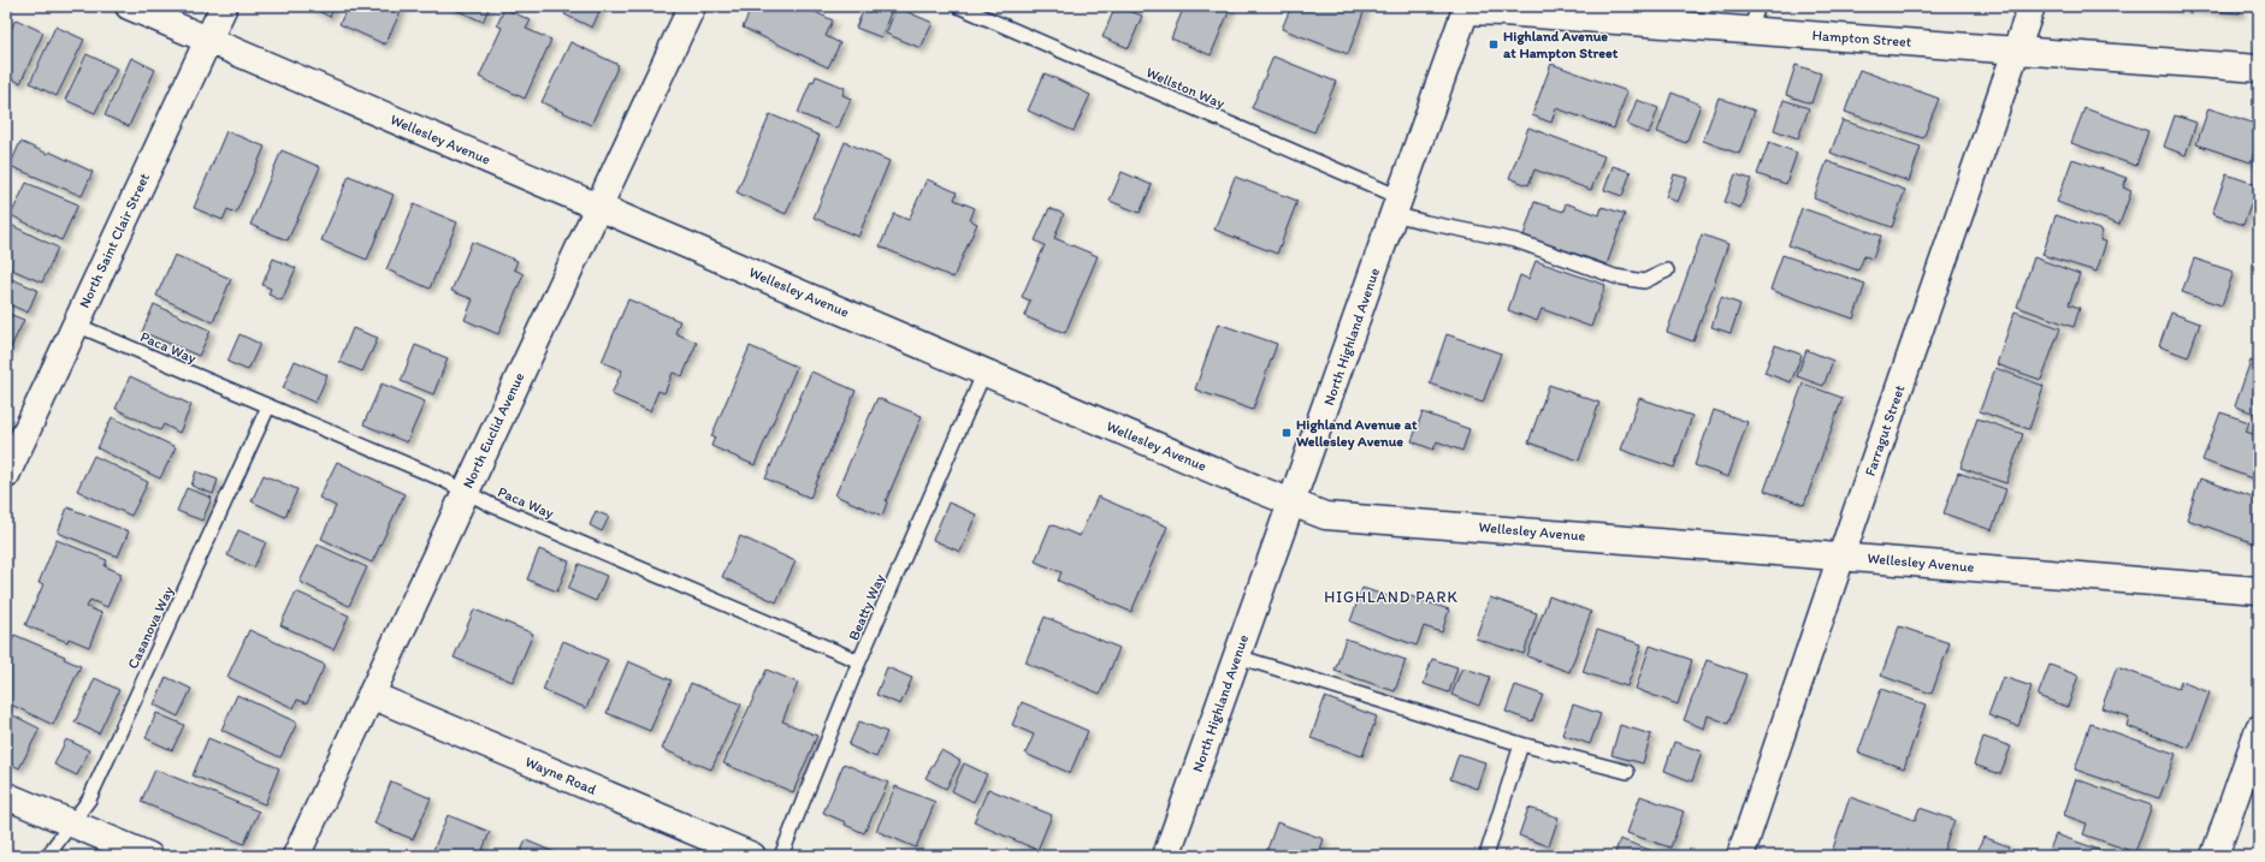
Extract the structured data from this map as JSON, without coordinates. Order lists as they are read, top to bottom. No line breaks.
{"streets":{"street":["Hampton Street","Wellesley Avenue","North Saint Clair Street","North Highland Avenue","North Euclid Avenue","Farragut Street","Wayne Road"],"lane":["Wellston Way","Paca Way","Beatty Way","Casanova Way"]},"crossings":[["Hampton Street","North Highland Avenue"],["Hampton Street","Farragut Street"],["Wellston Way","North Highland Avenue"],["Wellesley Avenue","North Saint Clair Street"],["Wellesley Avenue","North Highland Avenue"],["Wellesley Avenue","North Euclid Avenue"],["Wellesley Avenue","Farragut Street"],["Wellesley Avenue","Beatty Way"],["North Saint Clair Street","Paca Way"],["Paca Way","North Euclid Avenue"],["Paca Way","Beatty Way"],["Paca Way","Casanova Way"],["North Euclid Avenue","Wayne Road"]],"districts":["HIGHLAND PARK"],"places":{"transit":["Highland Avenue at Hampton Street","Highland Avenue at Wellesley Avenue"]}}
